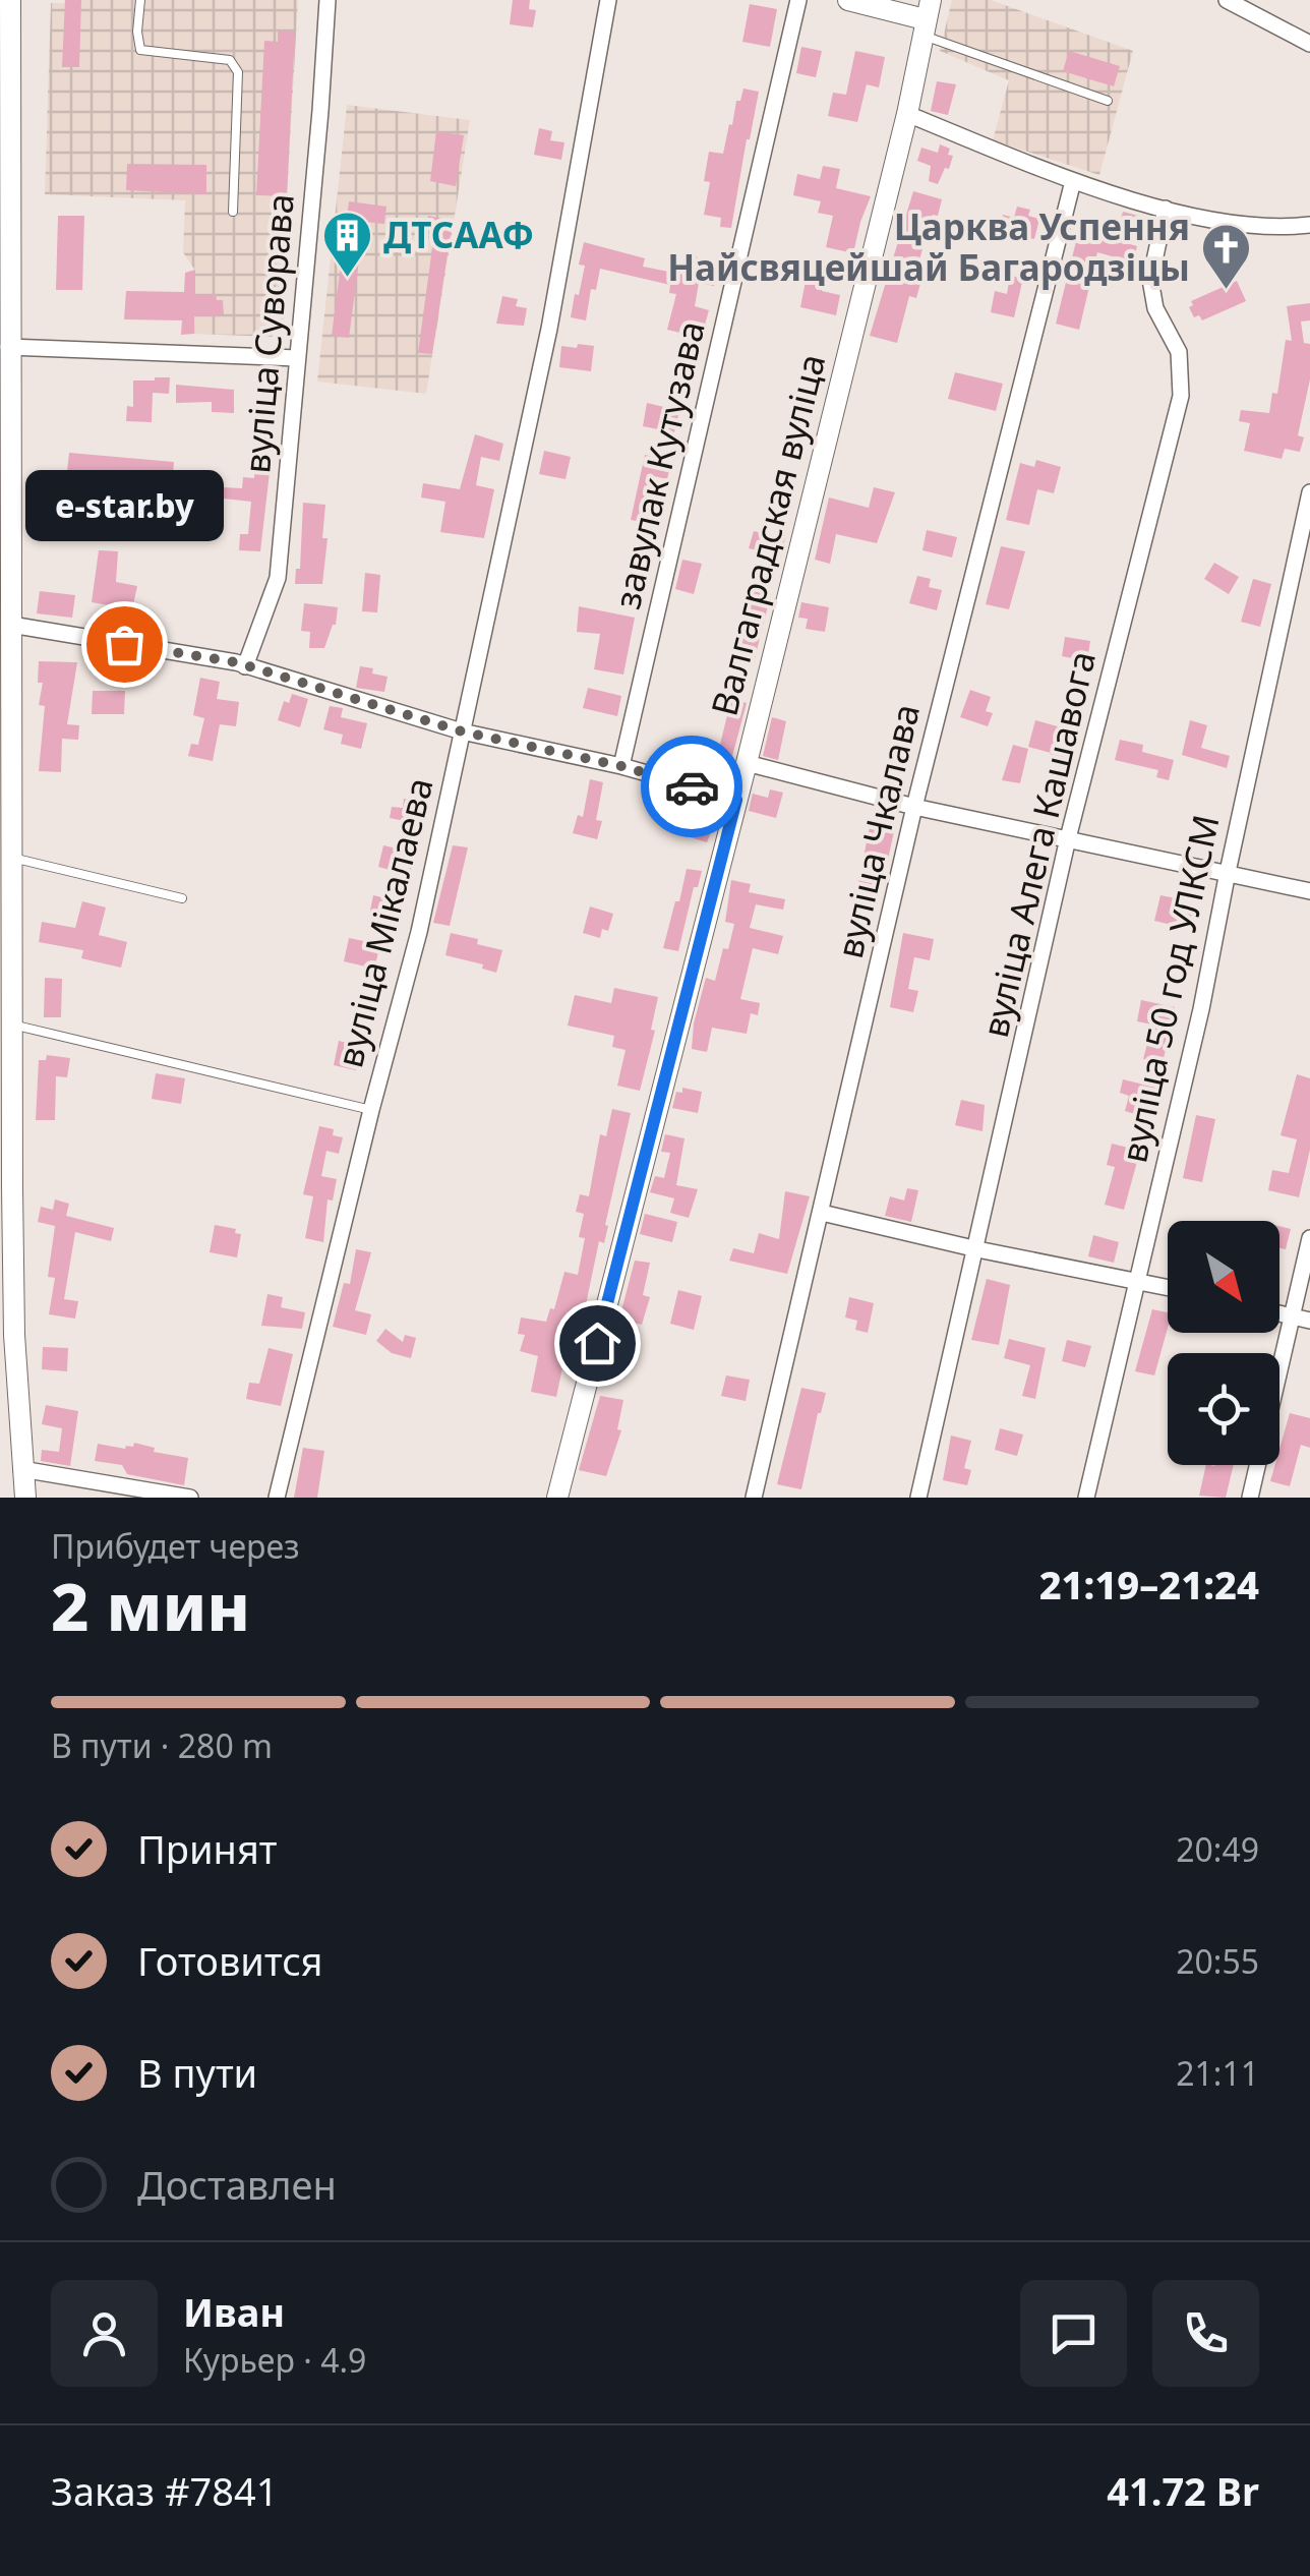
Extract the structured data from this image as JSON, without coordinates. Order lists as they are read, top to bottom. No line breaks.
{"streets":{"street":["вуліца Суворава","завулак Кутузава","Валгаградская вуліца","вуліца Чкалава","вуліца Алега Кашавога","вуліца Мікалаева","вуліца 50 год УЛКСМ"]},"places":{"building":["ДТСААФ"],"church":["Царква Успення Найсвяцейшай Багародзіцы"],"other":["e-star.by"]},"north":"bottom right","page":{"bubble":"e-star.by","heading":["2 мин","Прибудет через","21:19–21:24"],"panel":["Иван","Курьер · 4.9","Заказ #7841","41.72 Br"],"bar":"В пути · 280 m","list":[["Принят","20:49"],["Готовится","20:55"],["В пути","21:11"],"Доставлен"]}}
